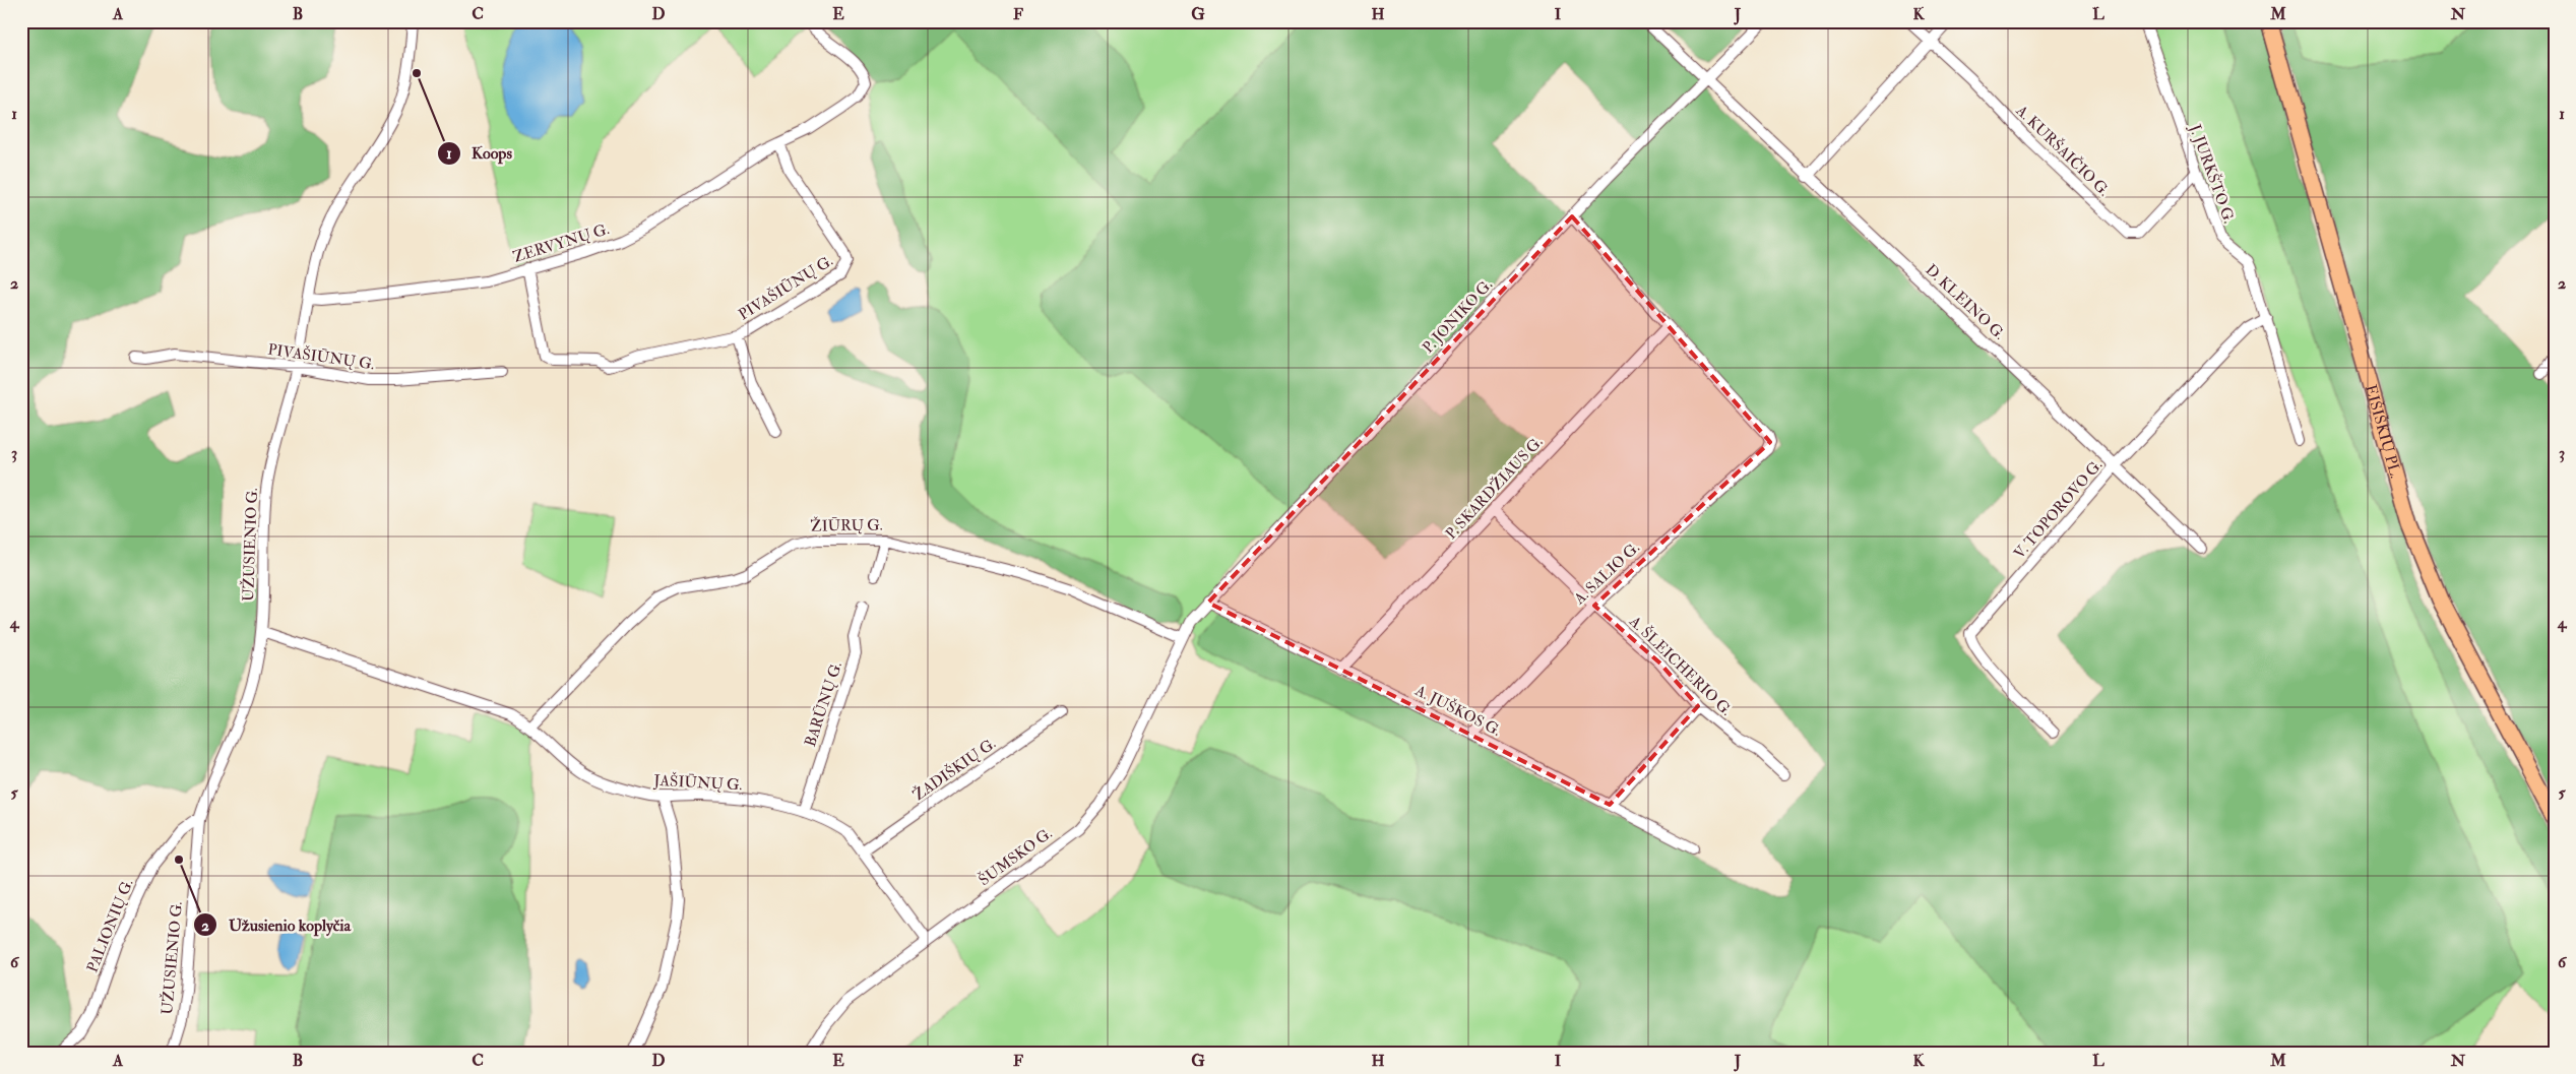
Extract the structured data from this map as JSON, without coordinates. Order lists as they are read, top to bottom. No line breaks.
{"streets":{"main road":["EIŠIŠKIŲ PL."],"street":["A. KURŠAIČIO G.","J. JURKŠTO G.","ZERVYNŲ G.","PIVAŠIŪNŲ G.","D. KLEINO G.","P. JONIKO G.","P. SKARDŽIAUS G.","V. TOPOROVO G.","ŽIŪRŲ G.","UŽUSIENIO G.","A. SALIO G.","A. ŠLEICHERIO G.","BARŪNŲ G.","A. JUŠKOS G.","ŽADIŠKIŲ G.","JAŠIŪNŲ G.","ŠUMSKO G.","PALIONIŲ G."]},"crossings":[["A. KURŠAIČIO G.","J. JURKŠTO G."],["J. JURKŠTO G.","V. TOPOROVO G."],["ZERVYNŲ G.","PIVAŠIŪNŲ G."],["ZERVYNŲ G.","UŽUSIENIO G."],["PIVAŠIŪNŲ G.","UŽUSIENIO G."],["D. KLEINO G.","P. JONIKO G."],["D. KLEINO G.","V. TOPOROVO G."],["P. JONIKO G.","ŽIŪRŲ G."],["P. JONIKO G.","A. JUŠKOS G."],["P. JONIKO G.","ŠUMSKO G."],["P. SKARDŽIAUS G.","A. SALIO G."],["P. SKARDŽIAUS G.","A. ŠLEICHERIO G."],["P. SKARDŽIAUS G.","A. JUŠKOS G."],["ŽIŪRŲ G.","JAŠIŪNŲ G."],["ŽIŪRŲ G.","ŠUMSKO G."],["UŽUSIENIO G.","JAŠIŪNŲ G."],["UŽUSIENIO G.","PALIONIŲ G."],["A. SALIO G.","A. ŠLEICHERIO G."],["A. SALIO G.","A. JUŠKOS G."],["BARŪNŲ G.","JAŠIŪNŲ G."],["ŽADIŠKIŲ G.","JAŠIŪNŲ G."],["JAŠIŪNŲ G.","ŠUMSKO G."]],"places":["Koops","Užusienio koplyčia"],"grid":{"columns":["A","B","C","D","E","F","G","H","I","J","K","L","M","N"],"rows":["1","2","3","4","5","6"]}}
